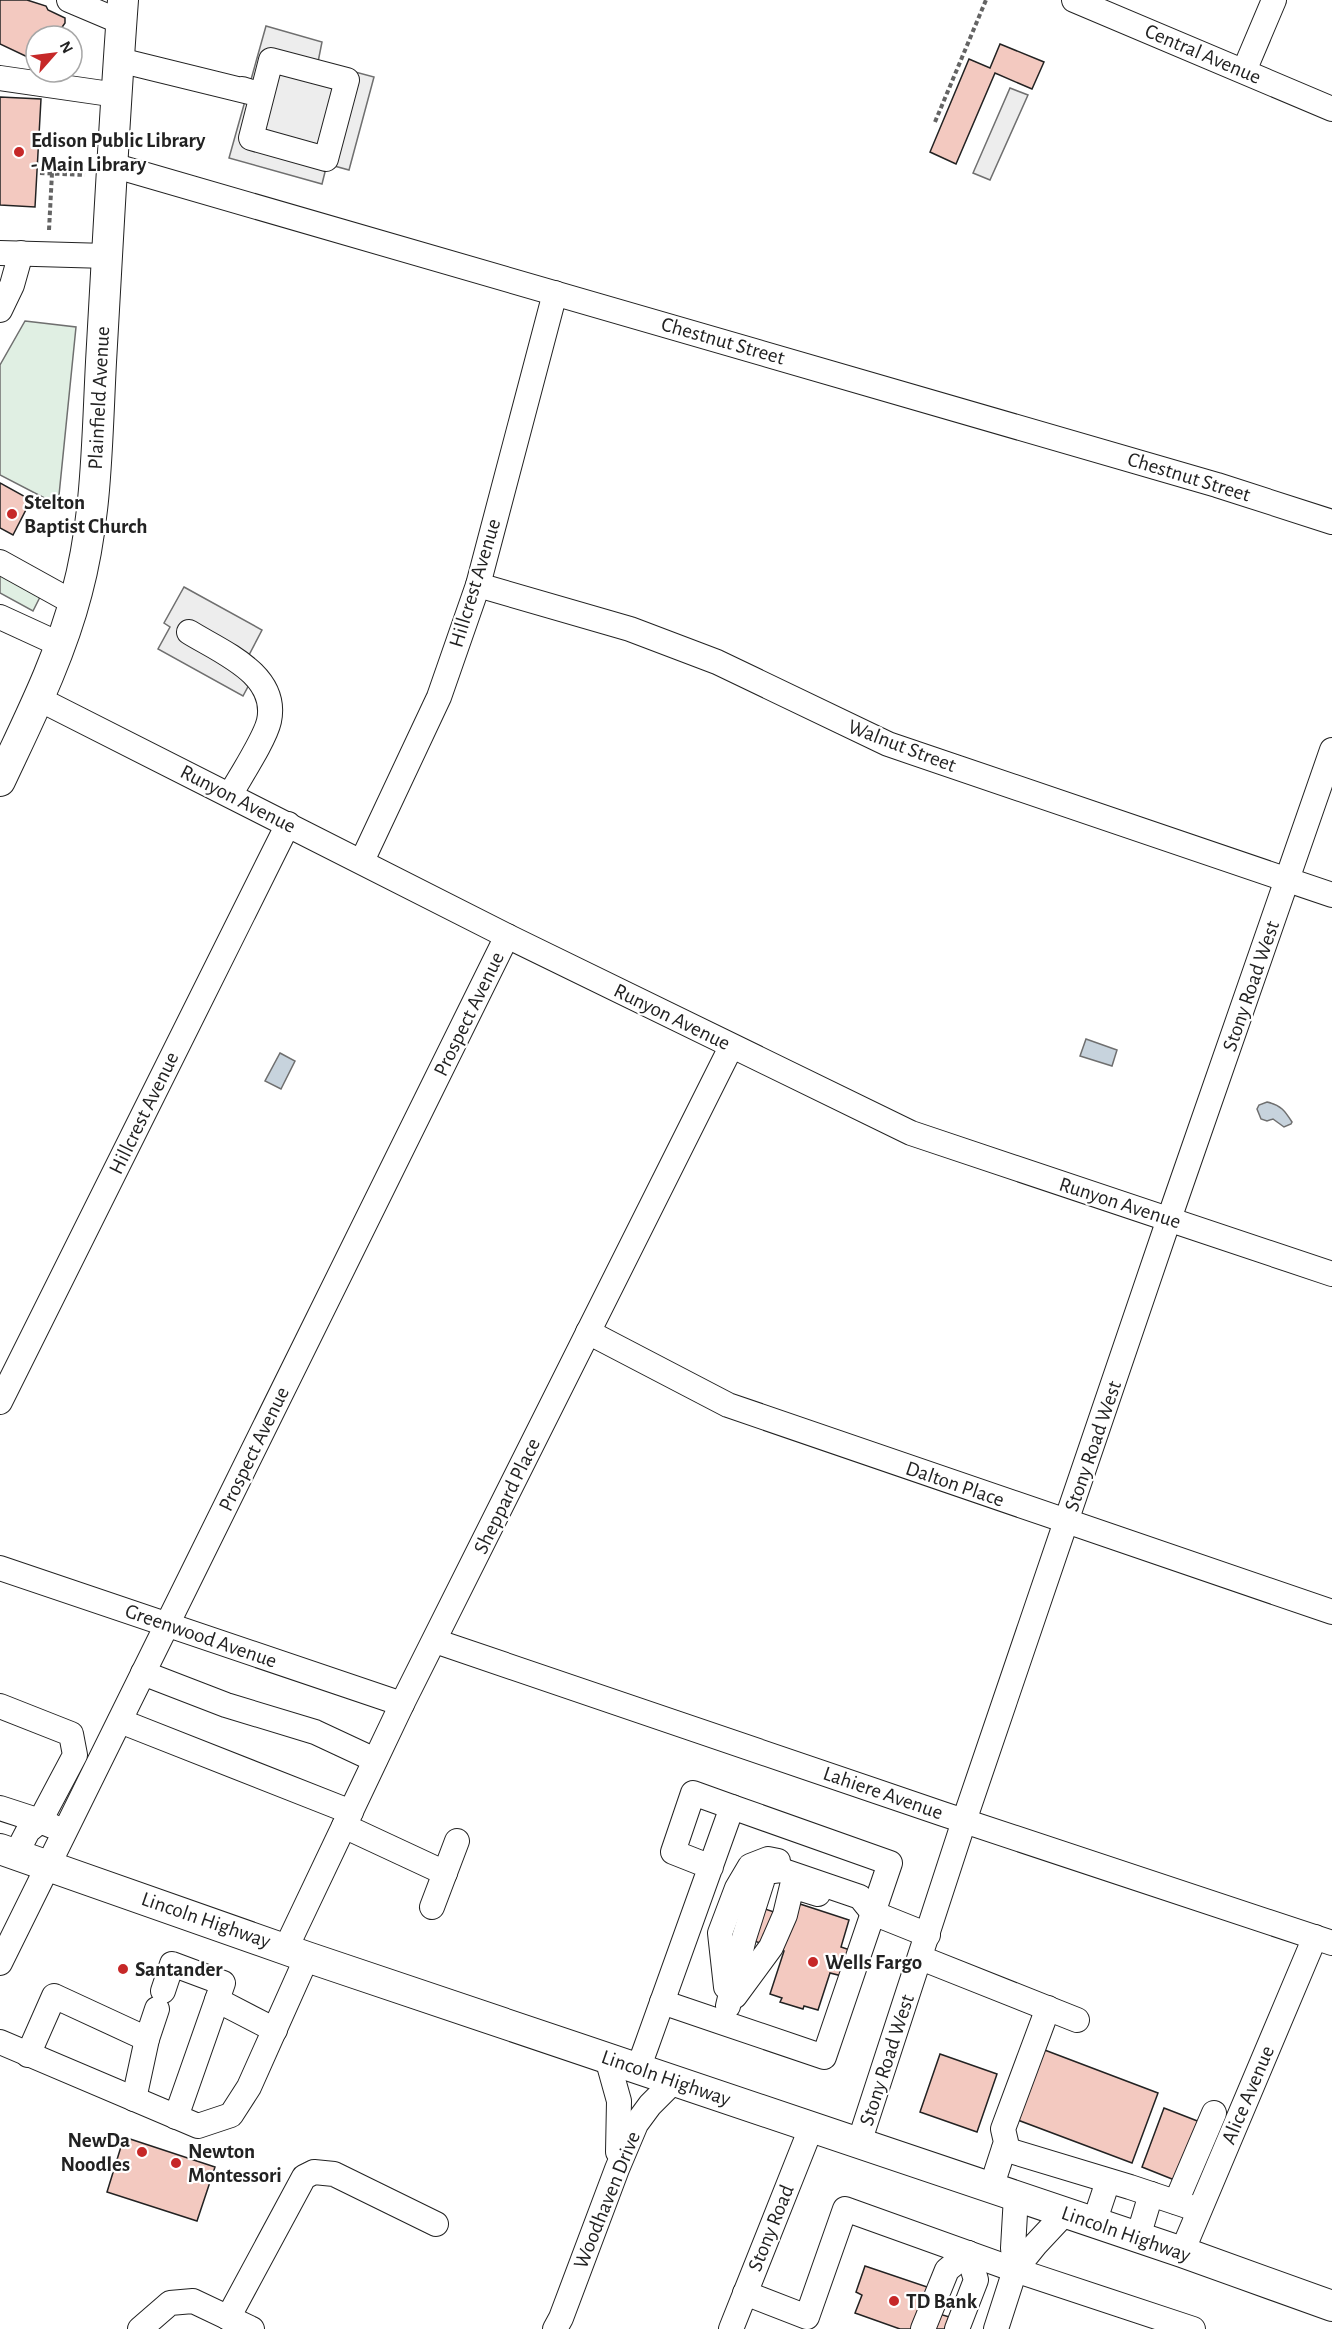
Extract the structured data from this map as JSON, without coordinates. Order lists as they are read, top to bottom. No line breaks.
{"streets":{"main road":["Plainfield Avenue","Lincoln Highway"],"street":["Central Avenue","Chestnut Street","Hillcrest Avenue","Walnut Street","Runyon Avenue","Stony Road West","Prospect Avenue","Dalton Place","Sheppard Place","Greenwood Avenue","Lahiere Avenue","Alice Avenue","Woodhaven Drive","Stony Road"]},"crossings":[["Chestnut Street","Plainfield Avenue"],["Chestnut Street","Hillcrest Avenue"],["Plainfield Avenue","Runyon Avenue"],["Hillcrest Avenue","Walnut Street"],["Hillcrest Avenue","Runyon Avenue"],["Walnut Street","Stony Road West"],["Runyon Avenue","Stony Road West"],["Runyon Avenue","Prospect Avenue"],["Runyon Avenue","Sheppard Place"],["Stony Road West","Dalton Place"],["Stony Road West","Lahiere Avenue"],["Stony Road West","Lincoln Highway"],["Prospect Avenue","Greenwood Avenue"],["Prospect Avenue","Lincoln Highway"],["Dalton Place","Sheppard Place"],["Sheppard Place","Greenwood Avenue"],["Sheppard Place","Lahiere Avenue"],["Sheppard Place","Lincoln Highway"],["Lahiere Avenue","Alice Avenue"],["Lincoln Highway","Alice Avenue"],["Lincoln Highway","Woodhaven Drive"],["Lincoln Highway","Stony Road"]],"places":["Edison Public Library - Main Library","Stelton Baptist Church","Wells Fargo","Santander","NewDa Noodles","Newton Montessori","TD Bank"],"north":"top right"}
